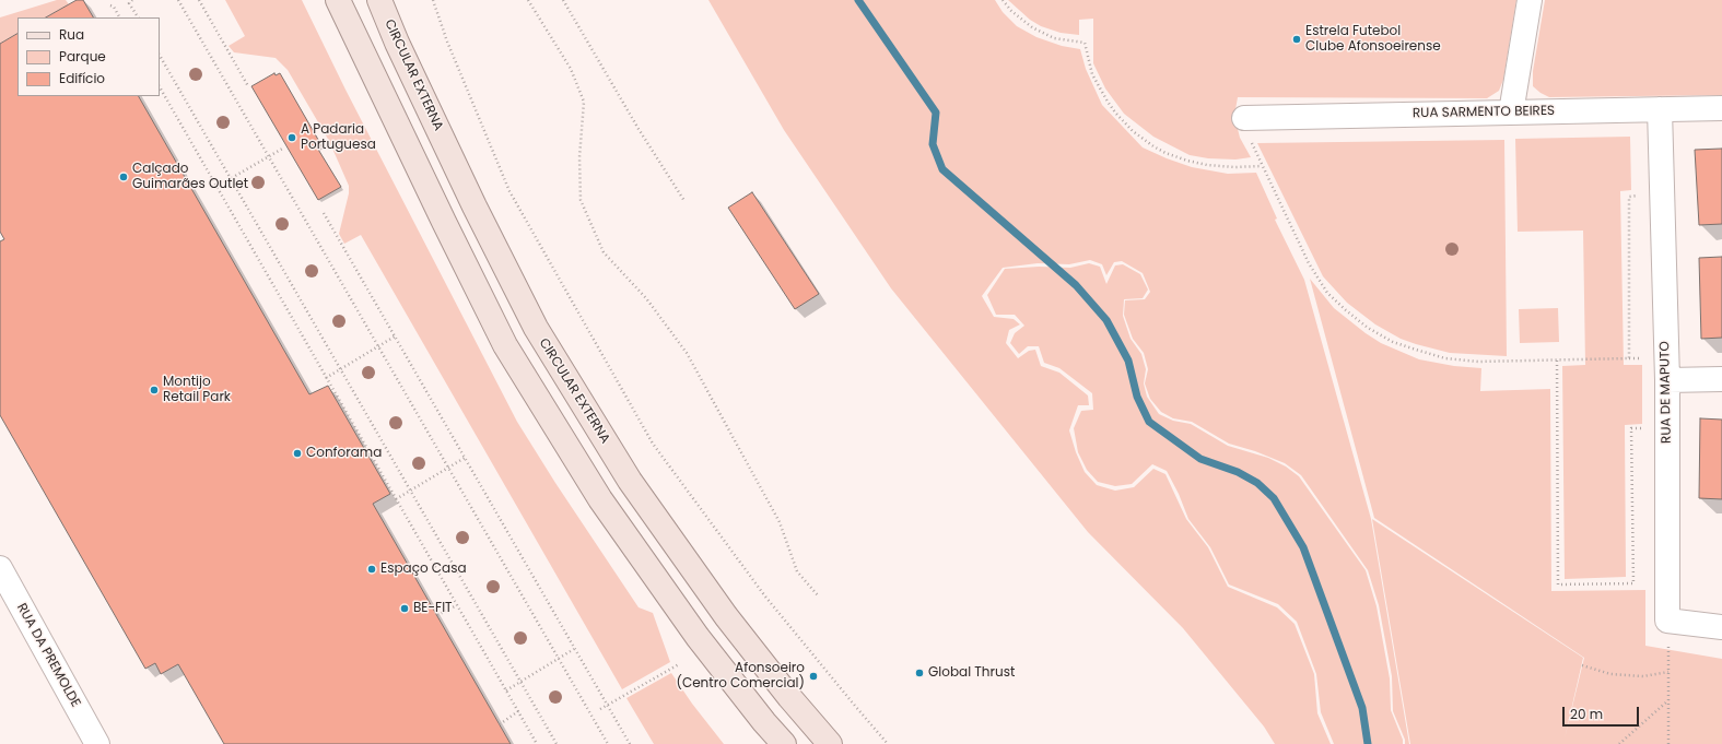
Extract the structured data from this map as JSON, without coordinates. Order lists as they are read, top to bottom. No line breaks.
{"streets":{"main road":["CIRCULAR EXTERNA"],"street":["RUA SARMENTO BEIRES","RUA DE MAPUTO","RUA DA PREMOLDE"]},"crossings":[["RUA SARMENTO BEIRES","RUA DE MAPUTO"]],"places":["Estrela Futebol Clube Afonsoeirense","A Padaria Portuguesa","Calçado Guimarães Outlet","Montijo Retail Park","Conforama","Espaço Casa","BE-FIT","Global Thrust","Afonsoeiro (Centro Comercial)"],"legend":["Rua","Parque","Edifício"],"scale_bar":"20 m"}
